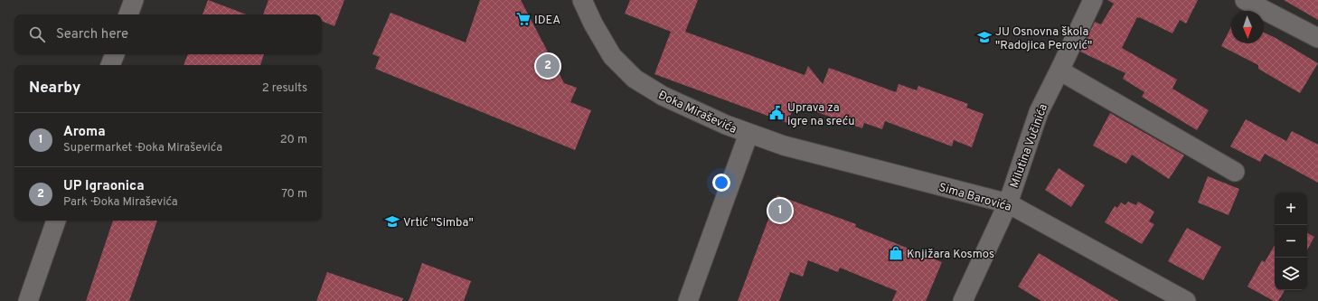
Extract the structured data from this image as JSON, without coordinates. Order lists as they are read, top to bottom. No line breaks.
{"streets":{"street":["Đoka Miraševića","Milutina Vučinića","Sima Barovića"]},"crossings":[["Đoka Miraševića","Sima Barovića"],["Milutina Vučinića","Sima Barovića"]],"places":{"supermarket":["IDEA"],"school or university":["JU Osnovna škola \"Radojica Perović\"","Vrtić \"Simba\""],"public building":["Uprava za igre na sreću"],"shop":["Knjižara Kosmos"]},"north":"bottom","page":{"search":"Search here","pins":["2","1"],"heading":["Nearby","2 results"],"list":[{"mark":"1","name":"Aroma","note":"Supermarket · Đoka Miraševića","value":"20 m"},{"mark":"2","name":"UP Igraonica","note":"Park · Đoka Miraševića","value":"70 m"}],"map_buttons":["+","−"]}}
